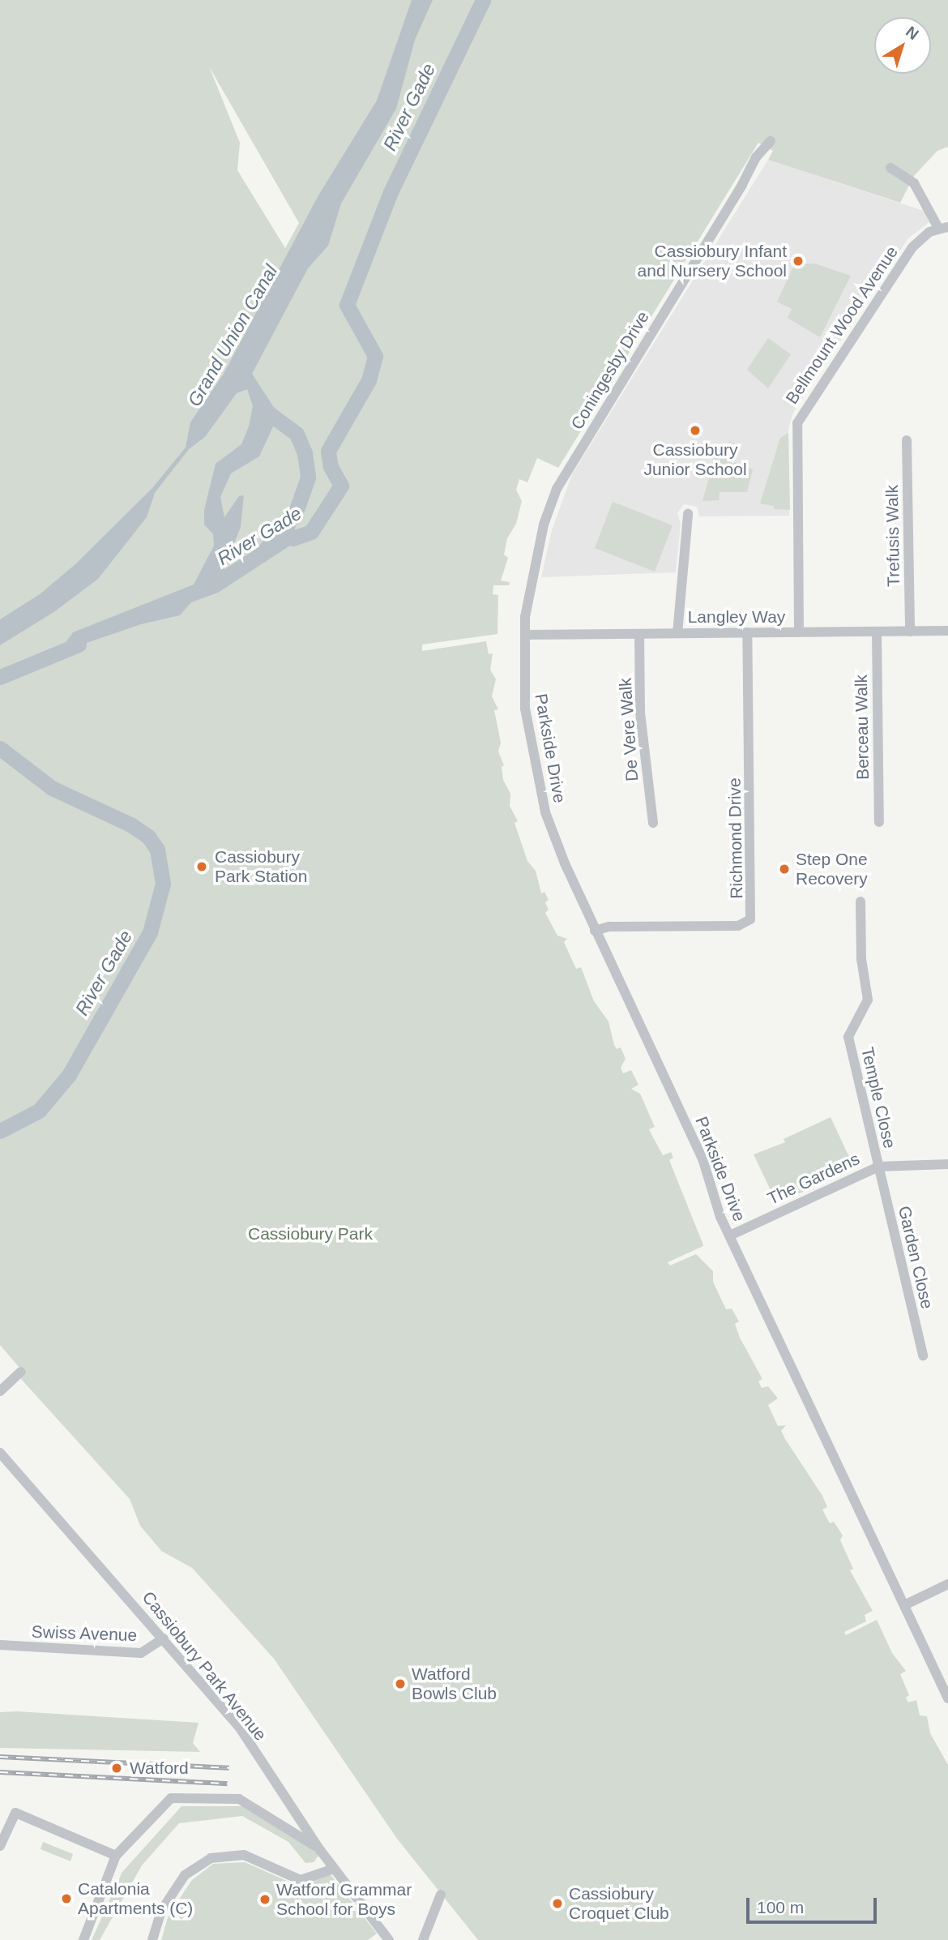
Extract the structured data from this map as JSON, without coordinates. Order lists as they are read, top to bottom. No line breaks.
{"streets":{"street":["Bellmount Wood Avenue","Coningesby Drive","Trefusis Walk","Langley Way","Berceau Walk","De Vere Walk","Parkside Drive","Richmond Drive","Temple Close","The Gardens","Garden Close","Swiss Avenue","Cassiobury Park Avenue"]},"crossings":[["Bellmount Wood Avenue","Langley Way"],["Coningesby Drive","Langley Way"],["Coningesby Drive","Parkside Drive"],["Trefusis Walk","Langley Way"],["Langley Way","Berceau Walk"],["Langley Way","De Vere Walk"],["Langley Way","Parkside Drive"],["Langley Way","Richmond Drive"],["Parkside Drive","Richmond Drive"],["Parkside Drive","The Gardens"],["Temple Close","The Gardens"],["Temple Close","Garden Close"],["The Gardens","Garden Close"],["Swiss Avenue","Cassiobury Park Avenue"]],"water":["River Gade","Grand Union Canal"],"parks":["Cassiobury Park"],"places":["Cassiobury Infant and Nursery School","Cassiobury Junior School","Cassiobury Park Station","Step One Recovery","Watford Bowls Club","Watford","Catalonia Apartments (C)","Watford Grammar School for Boys","Cassiobury Croquet Club"],"scale_bar":"100 m","north":"top right"}
